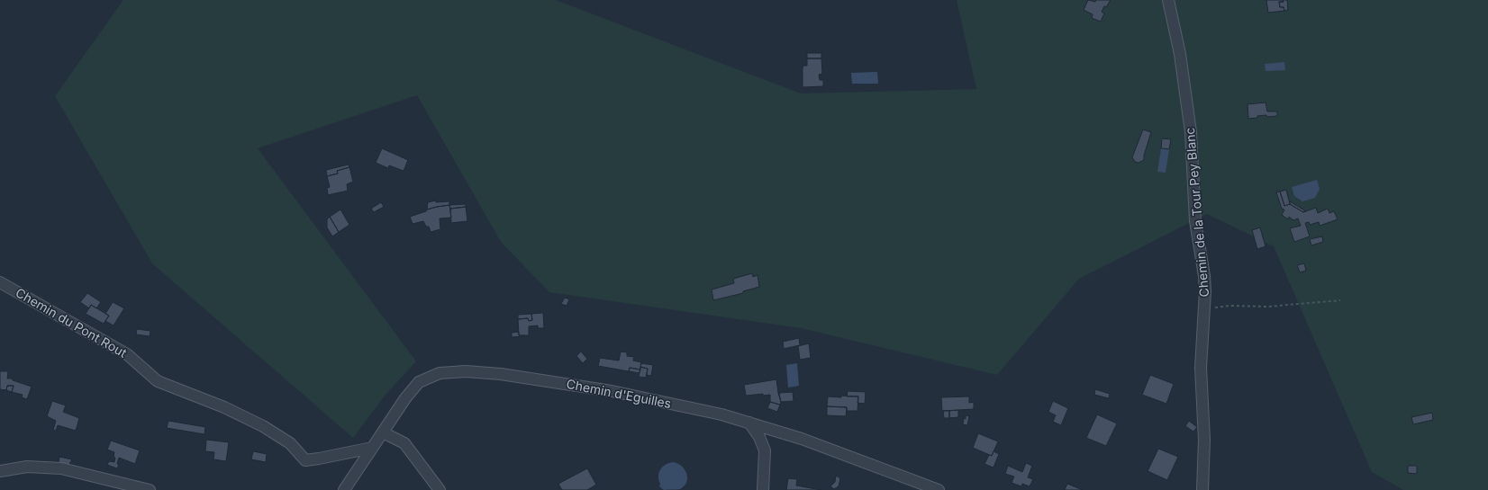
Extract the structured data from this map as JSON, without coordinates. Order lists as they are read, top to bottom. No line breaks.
{"streets":{"street":["Chemin de la Tour Pey Blanc","Chemin du Pont Rout","Chemin d'Eguilles"]},"crossings":[["Chemin du Pont Rout","Chemin d'Eguilles"]]}
